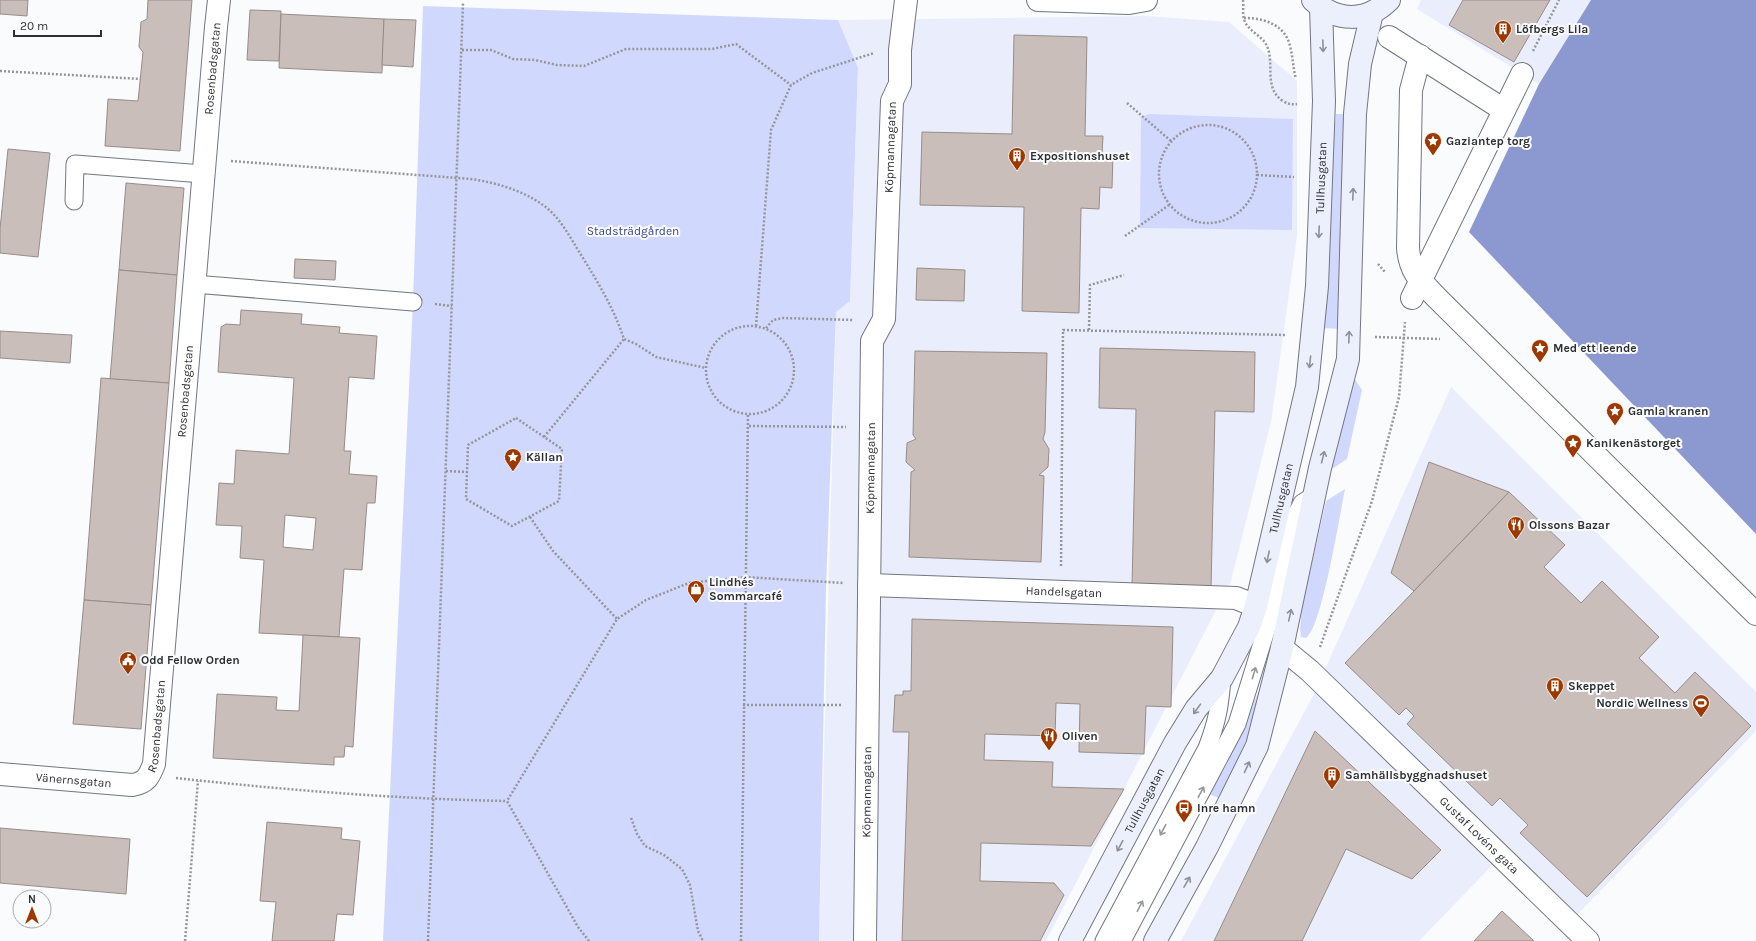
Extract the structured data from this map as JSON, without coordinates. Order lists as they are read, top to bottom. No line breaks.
{"streets":{"street":["Rosenbadsgatan","Köpmannagatan","Tullhusgatan","Handelsgatan","Vänernsgatan","Gustaf Lovéns gata"]},"crossings":[["Rosenbadsgatan","Vänernsgatan"],["Köpmannagatan","Handelsgatan"],["Tullhusgatan","Handelsgatan"]],"parks":["Stadsträdgården"],"places":{"building":["Löfbergs Lila","Expositionshuset","Skeppet","Samhällsbyggnadshuset"],"place":["Gaziantep torg","Med ett leende","Gamla kranen","Kanikenästorget","Källan"],"restaurant":["Olssons Bazar","Oliven"],"shop":["Lindhés Sommarcafé"],"public building":["Odd Fellow Orden"],"sports":["Nordic Wellness"],"bus stop":["Inre hamn"]},"scale_bar":"20 m","north":"top"}
